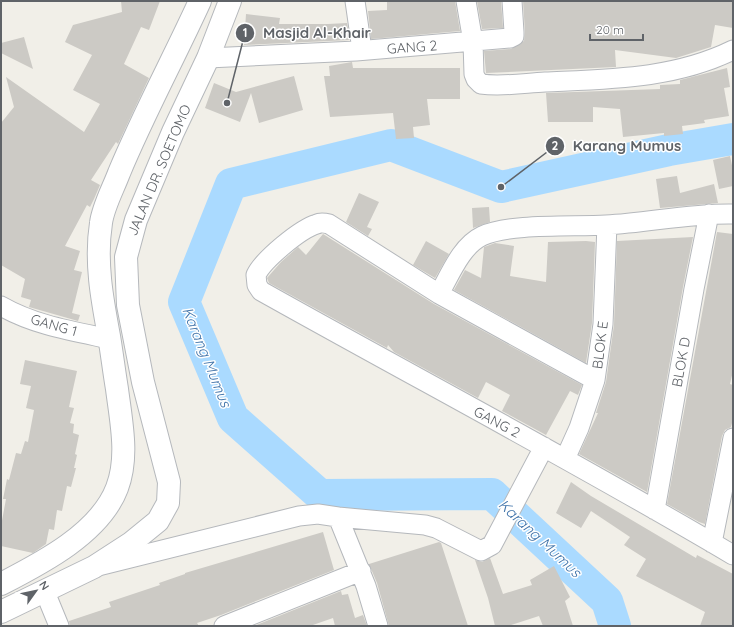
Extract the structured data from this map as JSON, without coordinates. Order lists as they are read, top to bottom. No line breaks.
{"streets":{"street":["GANG 2","JALAN DR. SOETOMO","GANG 1","BLOK E","BLOK D"]},"crossings":[["GANG 2","JALAN DR. SOETOMO"],["GANG 2","BLOK E"],["GANG 2","BLOK D"]],"water":["Karang Mumus"],"places":["Masjid Al-Khair","Karang Mumus"],"scale_bar":"20 m","north":"top right"}
